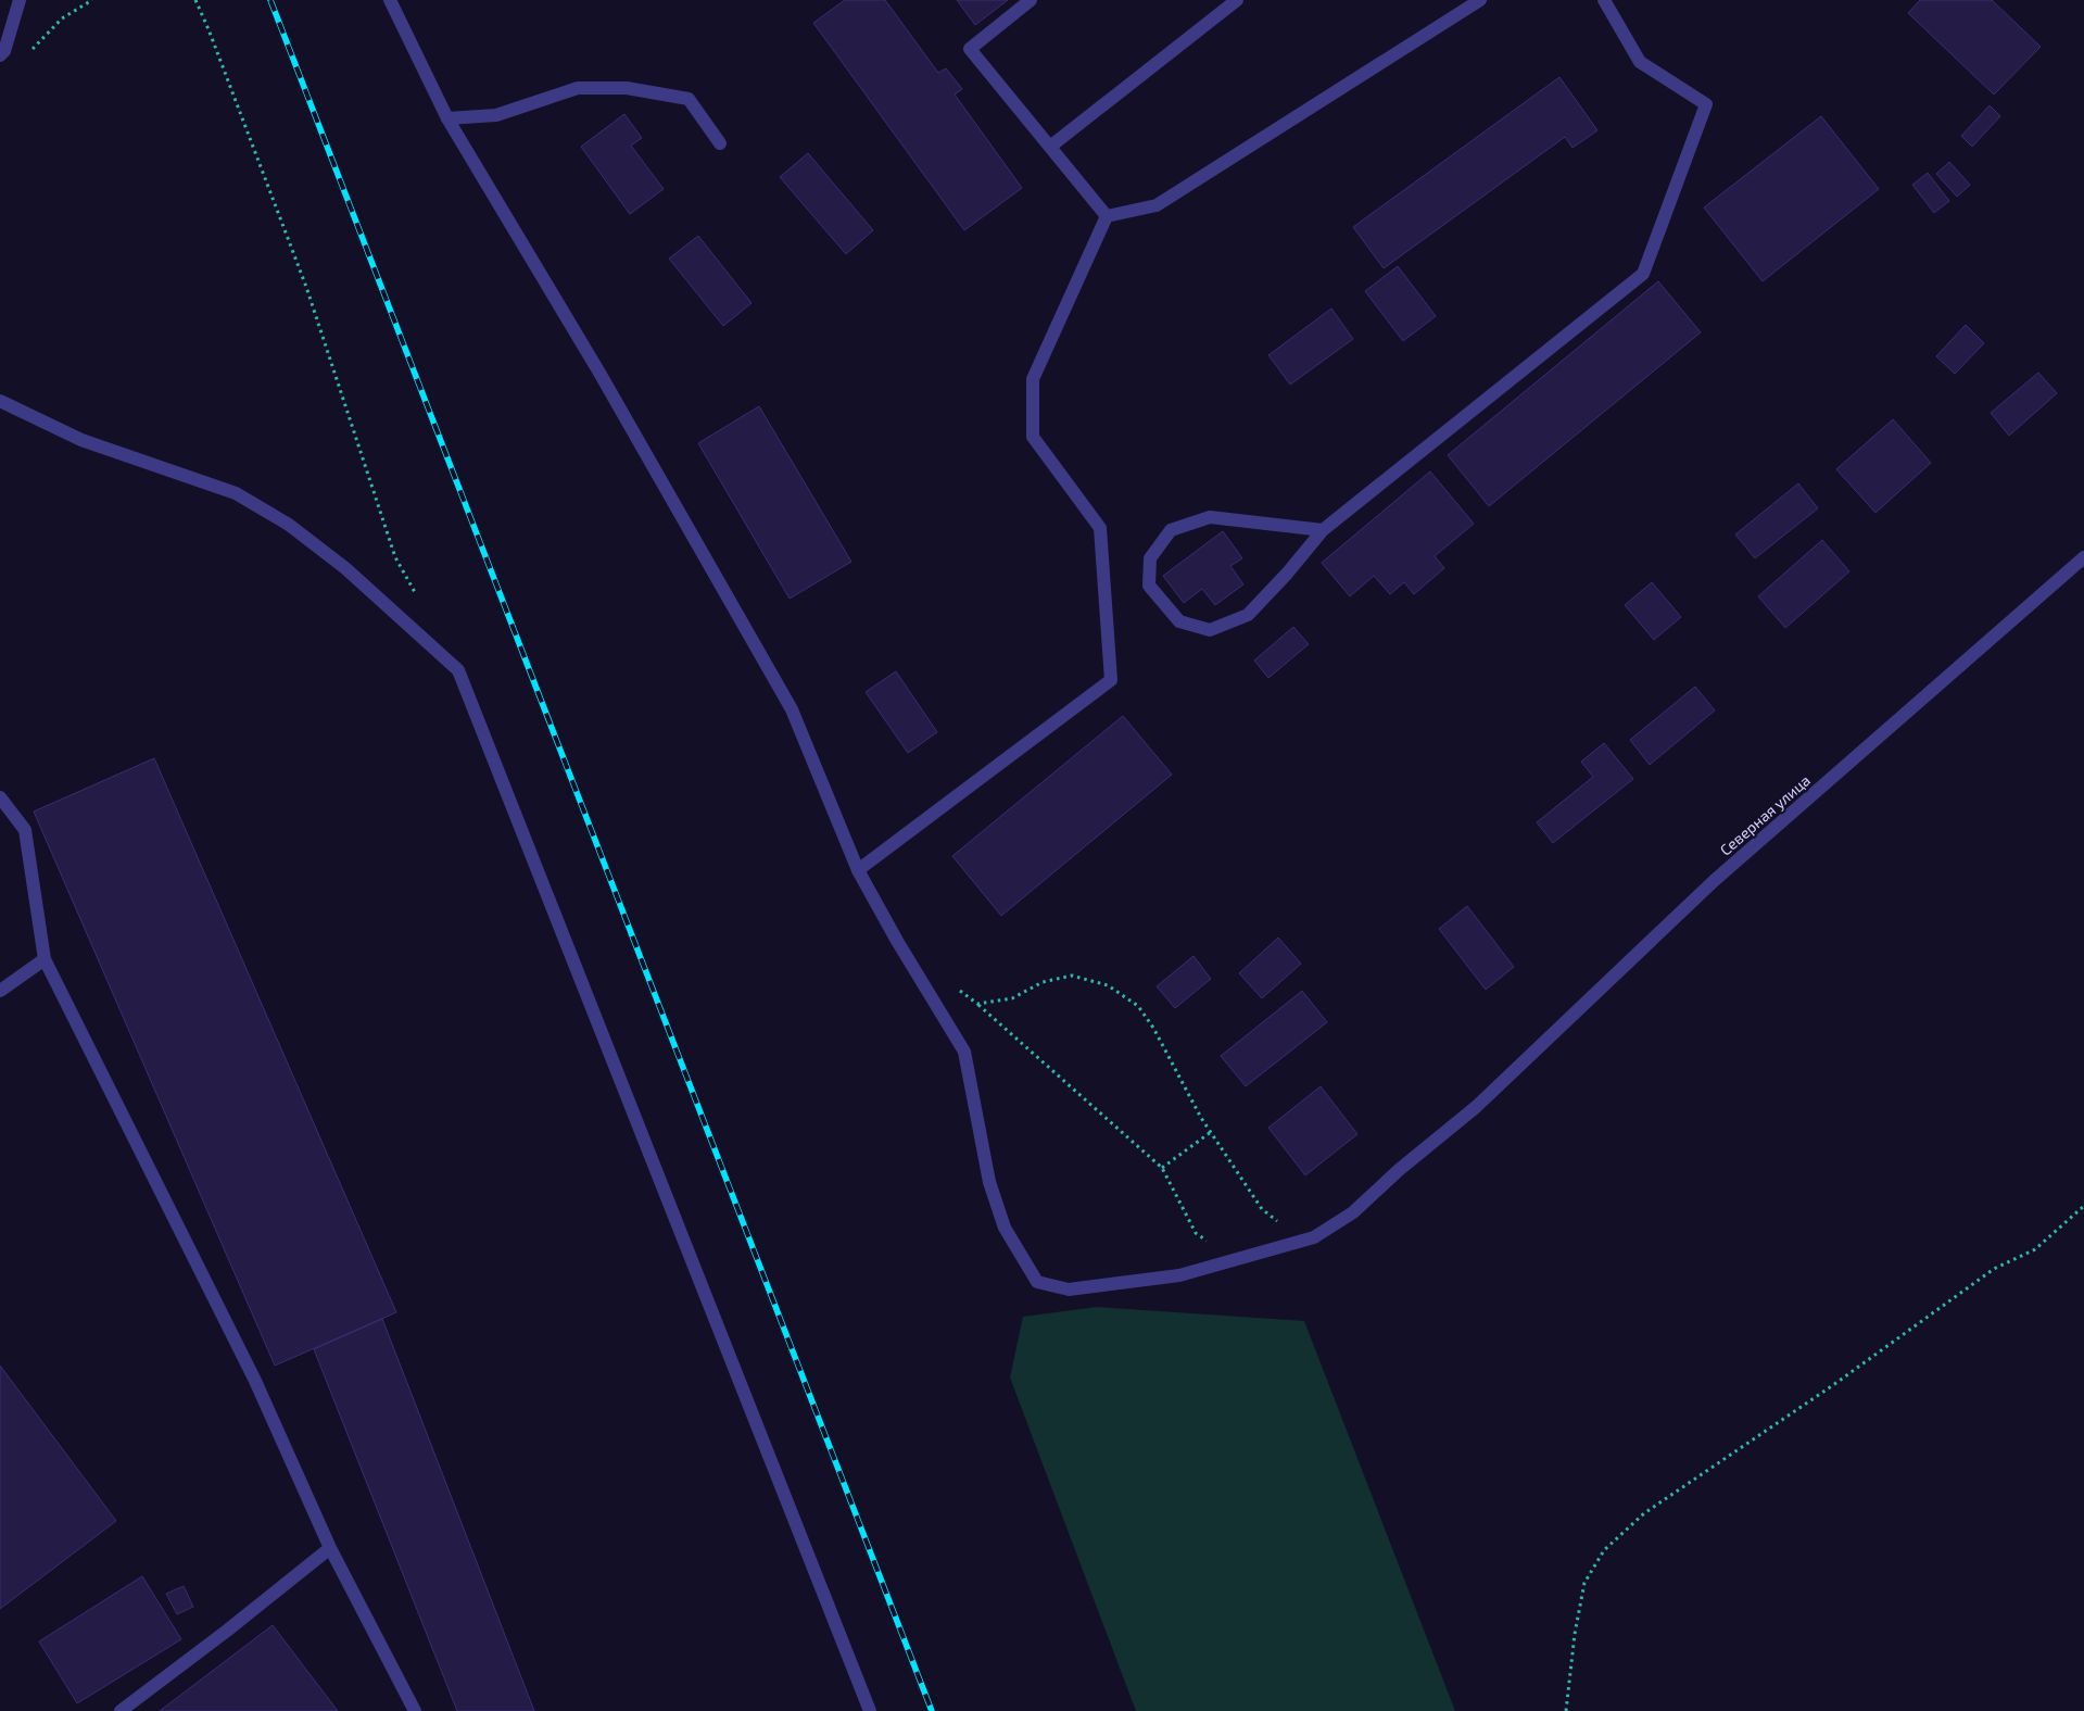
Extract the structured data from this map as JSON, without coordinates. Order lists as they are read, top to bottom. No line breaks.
{"streets":{"street":["Северная улица"]}}
